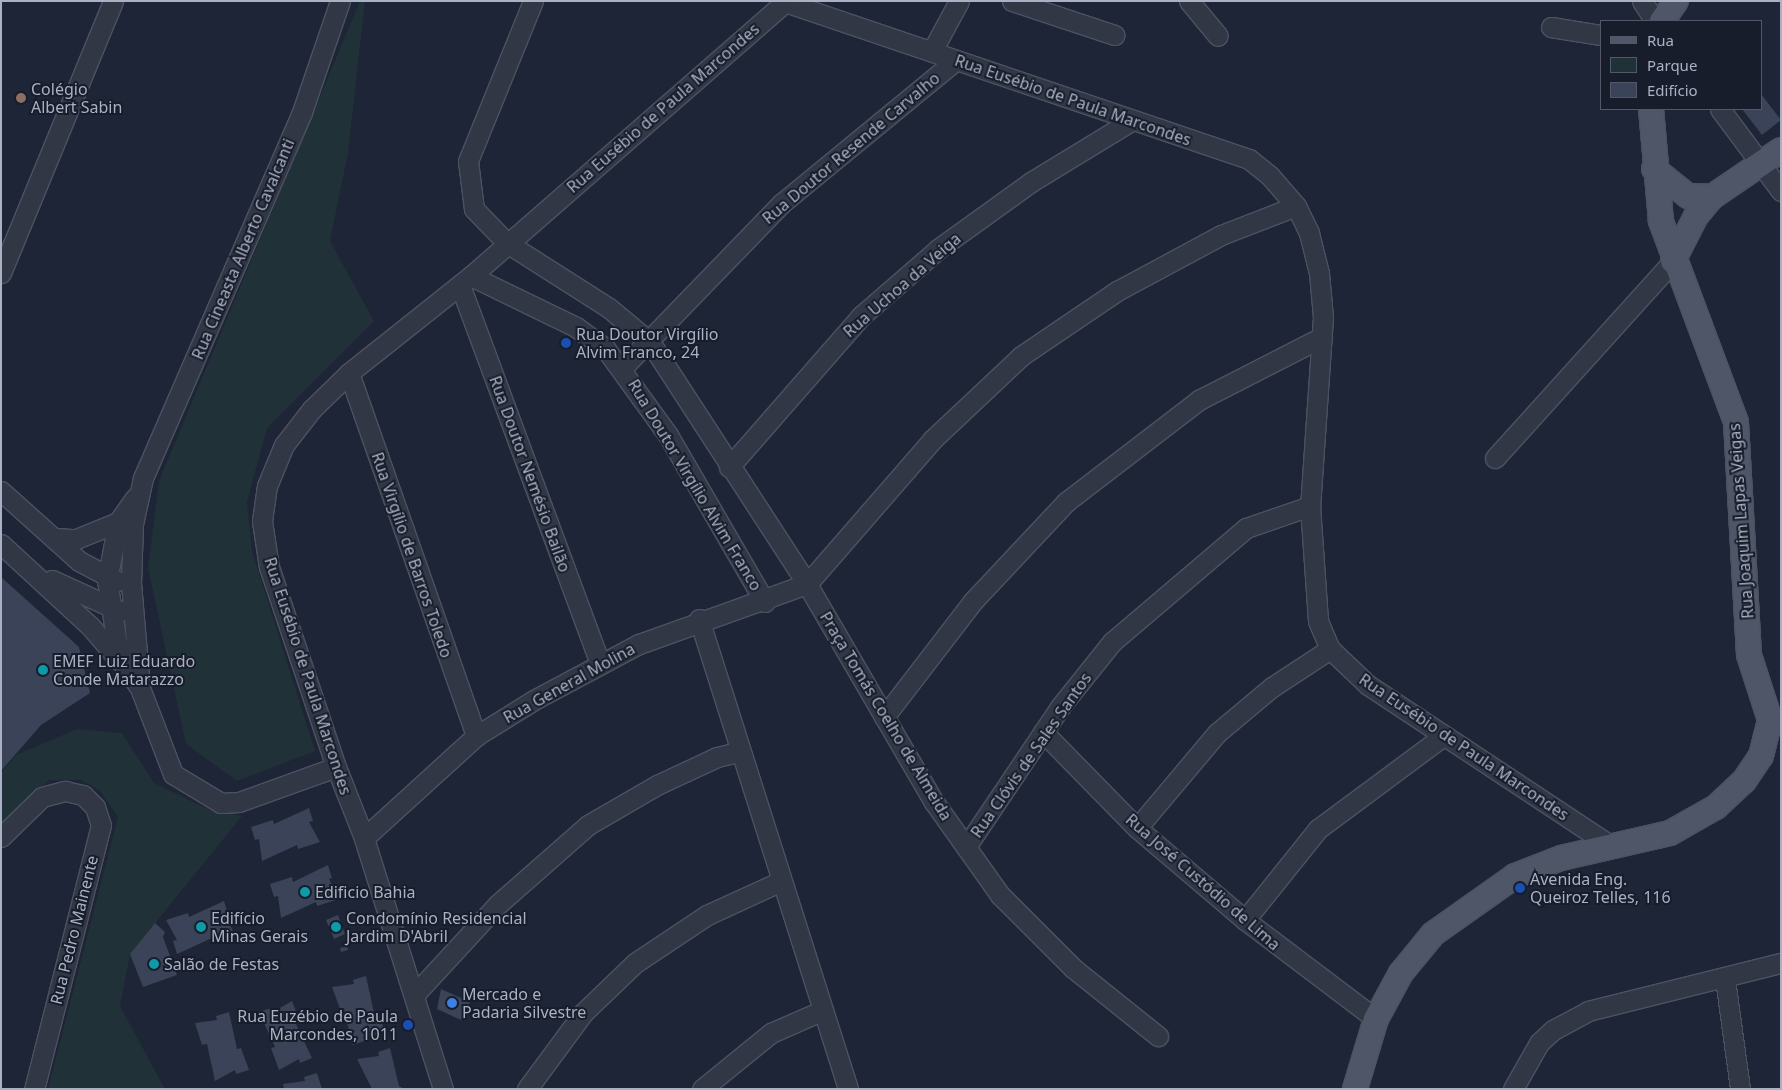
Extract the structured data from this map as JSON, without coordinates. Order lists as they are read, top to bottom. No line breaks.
{"streets":{"main road":["Rua Joaquim Lapas Veigas"],"street":["Rua Eusébio de Paula Marcondes","Rua Doutor Resende Carvalho","Rua Cineasta Alberto Cavalcanti","Rua Uchoa da Veiga","Rua Doutor Nemésio Bailão","Rua Doutor Virgílio Alvim Franco","Rua Virgílio de Barros Toledo","Rua General Molina","Praça Tomás Coelho de Almeida","Rua Clóvis de Sales Santos","Rua José Custódio de Lima","Rua Pedro Mainente"]},"crossings":[["Rua Eusébio de Paula Marcondes","Rua Doutor Resende Carvalho"],["Rua Eusébio de Paula Marcondes","Rua Cineasta Alberto Cavalcanti"],["Rua Eusébio de Paula Marcondes","Rua Uchoa da Veiga"],["Rua Eusébio de Paula Marcondes","Rua Doutor Nemésio Bailão"],["Rua Eusébio de Paula Marcondes","Rua Doutor Virgílio Alvim Franco"],["Rua Eusébio de Paula Marcondes","Rua Virgílio de Barros Toledo"],["Rua Eusébio de Paula Marcondes","Rua General Molina"],["Rua Eusébio de Paula Marcondes","Rua Clóvis de Sales Santos"],["Rua Doutor Resende Carvalho","Rua Doutor Virgílio Alvim Franco"],["Rua Doutor Nemésio Bailão","Rua Doutor Virgílio Alvim Franco"],["Rua Doutor Nemésio Bailão","Rua General Molina"],["Rua Doutor Virgílio Alvim Franco","Rua General Molina"],["Rua Virgílio de Barros Toledo","Rua General Molina"],["Rua General Molina","Praça Tomás Coelho de Almeida"],["Praça Tomás Coelho de Almeida","Rua Clóvis de Sales Santos"],["Rua Clóvis de Sales Santos","Rua José Custódio de Lima"]],"places":["Colégio Albert Sabin","Rua Doutor Virgílio Alvim Franco, 24","EMEF Luiz Eduardo Conde Matarazzo","Avenida Eng. Queiroz Telles, 116","Edificio Bahia","Edifício Minas Gerais","Condomínio Residencial Jardim D'Abril","Salão de Festas","Mercado e Padaria Silvestre","Rua Euzébio de Paula Marcondes, 1011"],"legend":["Rua","Parque","Edifício"]}
